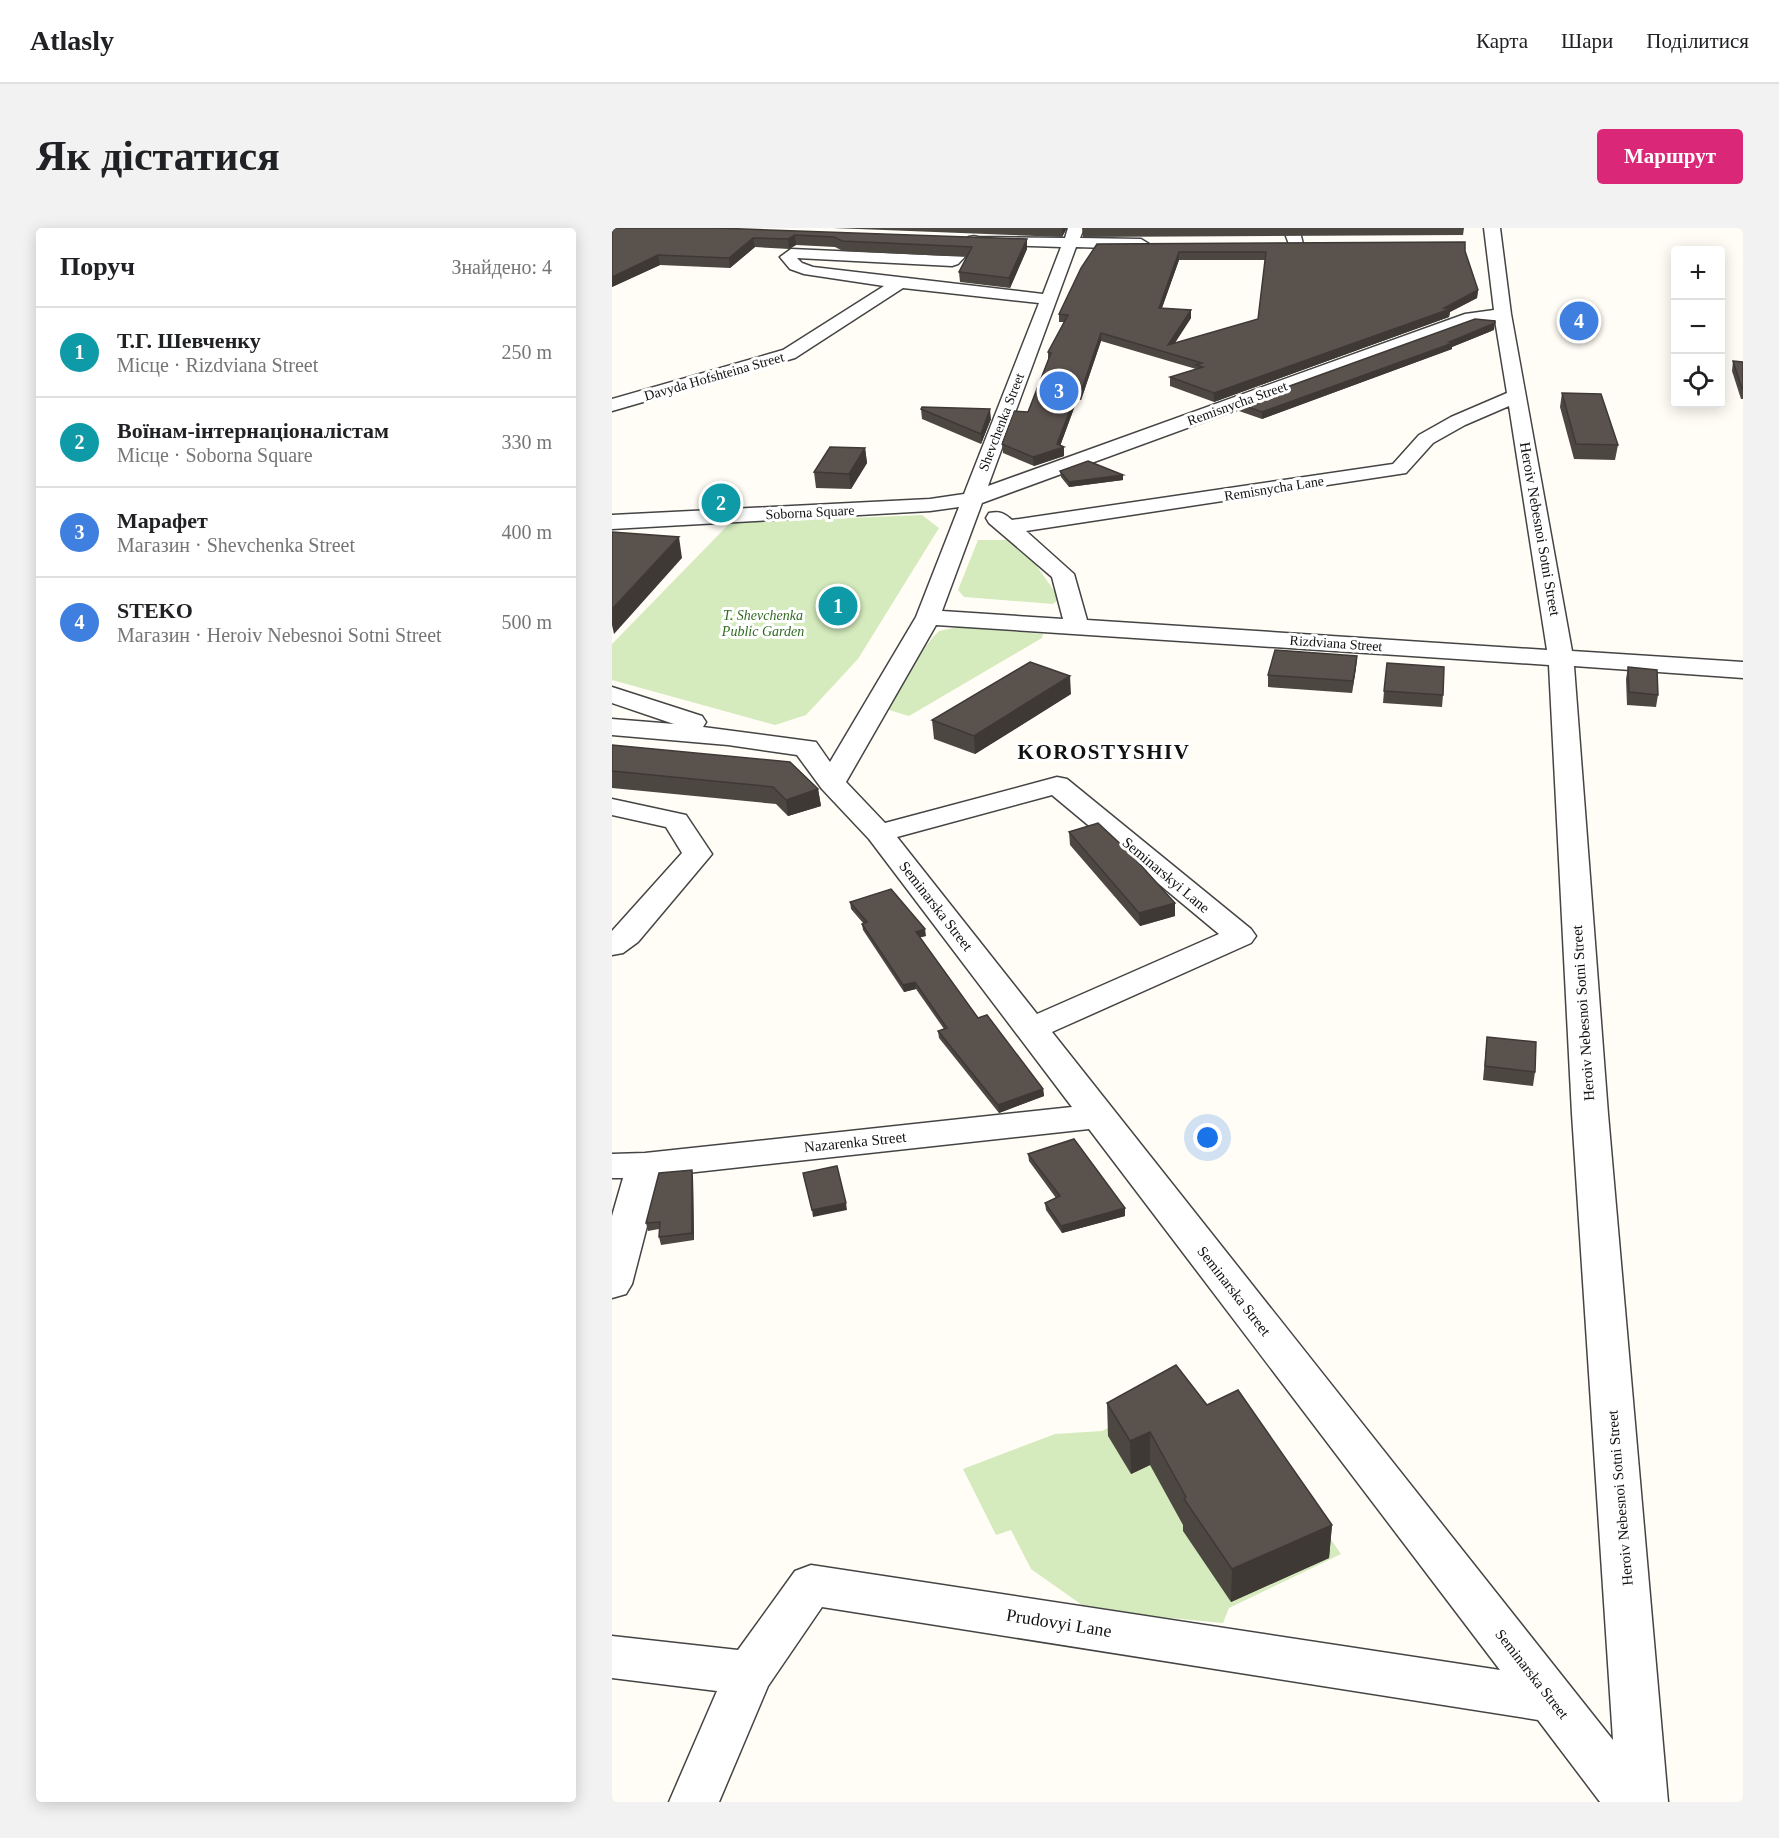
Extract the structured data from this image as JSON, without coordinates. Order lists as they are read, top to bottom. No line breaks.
{"streets":{"street":["Davyda Hofshteina Street","Remisnycha Street","Shevchenka Street","Remisnycha Lane","Soborna Square","Heroiv Nebesnoi Sotni Street","Rizdviana Street","Seminarskyi Lane","Seminarska Street","Nazarenka Street","Prudovyi Lane"]},"crossings":[["Remisnycha Street","Shevchenka Street"],["Remisnycha Street","Soborna Square"],["Remisnycha Street","Heroiv Nebesnoi Sotni Street"],["Shevchenka Street","Soborna Square"],["Shevchenka Street","Rizdviana Street"],["Shevchenka Street","Seminarska Street"],["Remisnycha Lane","Heroiv Nebesnoi Sotni Street"],["Heroiv Nebesnoi Sotni Street","Rizdviana Street"],["Seminarskyi Lane","Seminarska Street"],["Seminarska Street","Nazarenka Street"],["Seminarska Street","Prudovyi Lane"]],"districts":["KOROSTYSHIV"],"parks":["T. Shevchenka Public Garden"],"page":{"header":"Atlasly","nav":["Карта","Шари","Поділитися"],"buttons":"Маршрут","title":"Як дістатися","heading":["Поруч","Знайдено: 4"],"map_buttons":["+","−"],"pins":["4","3","2","1"],"list":[{"mark":"1","name":"Т.Г. Шевченку","note":"Місце · Rizdviana Street","value":"250 m"},{"mark":"2","name":"Воїнам-інтернаціоналістам","note":"Місце · Soborna Square","value":"330 m"},{"mark":"3","name":"Марафет","note":"Магазин · Shevchenka Street","value":"400 m"},{"mark":"4","name":"STEKO","note":"Магазин · Heroiv Nebesnoi Sotni Street","value":"500 m"}]}}
